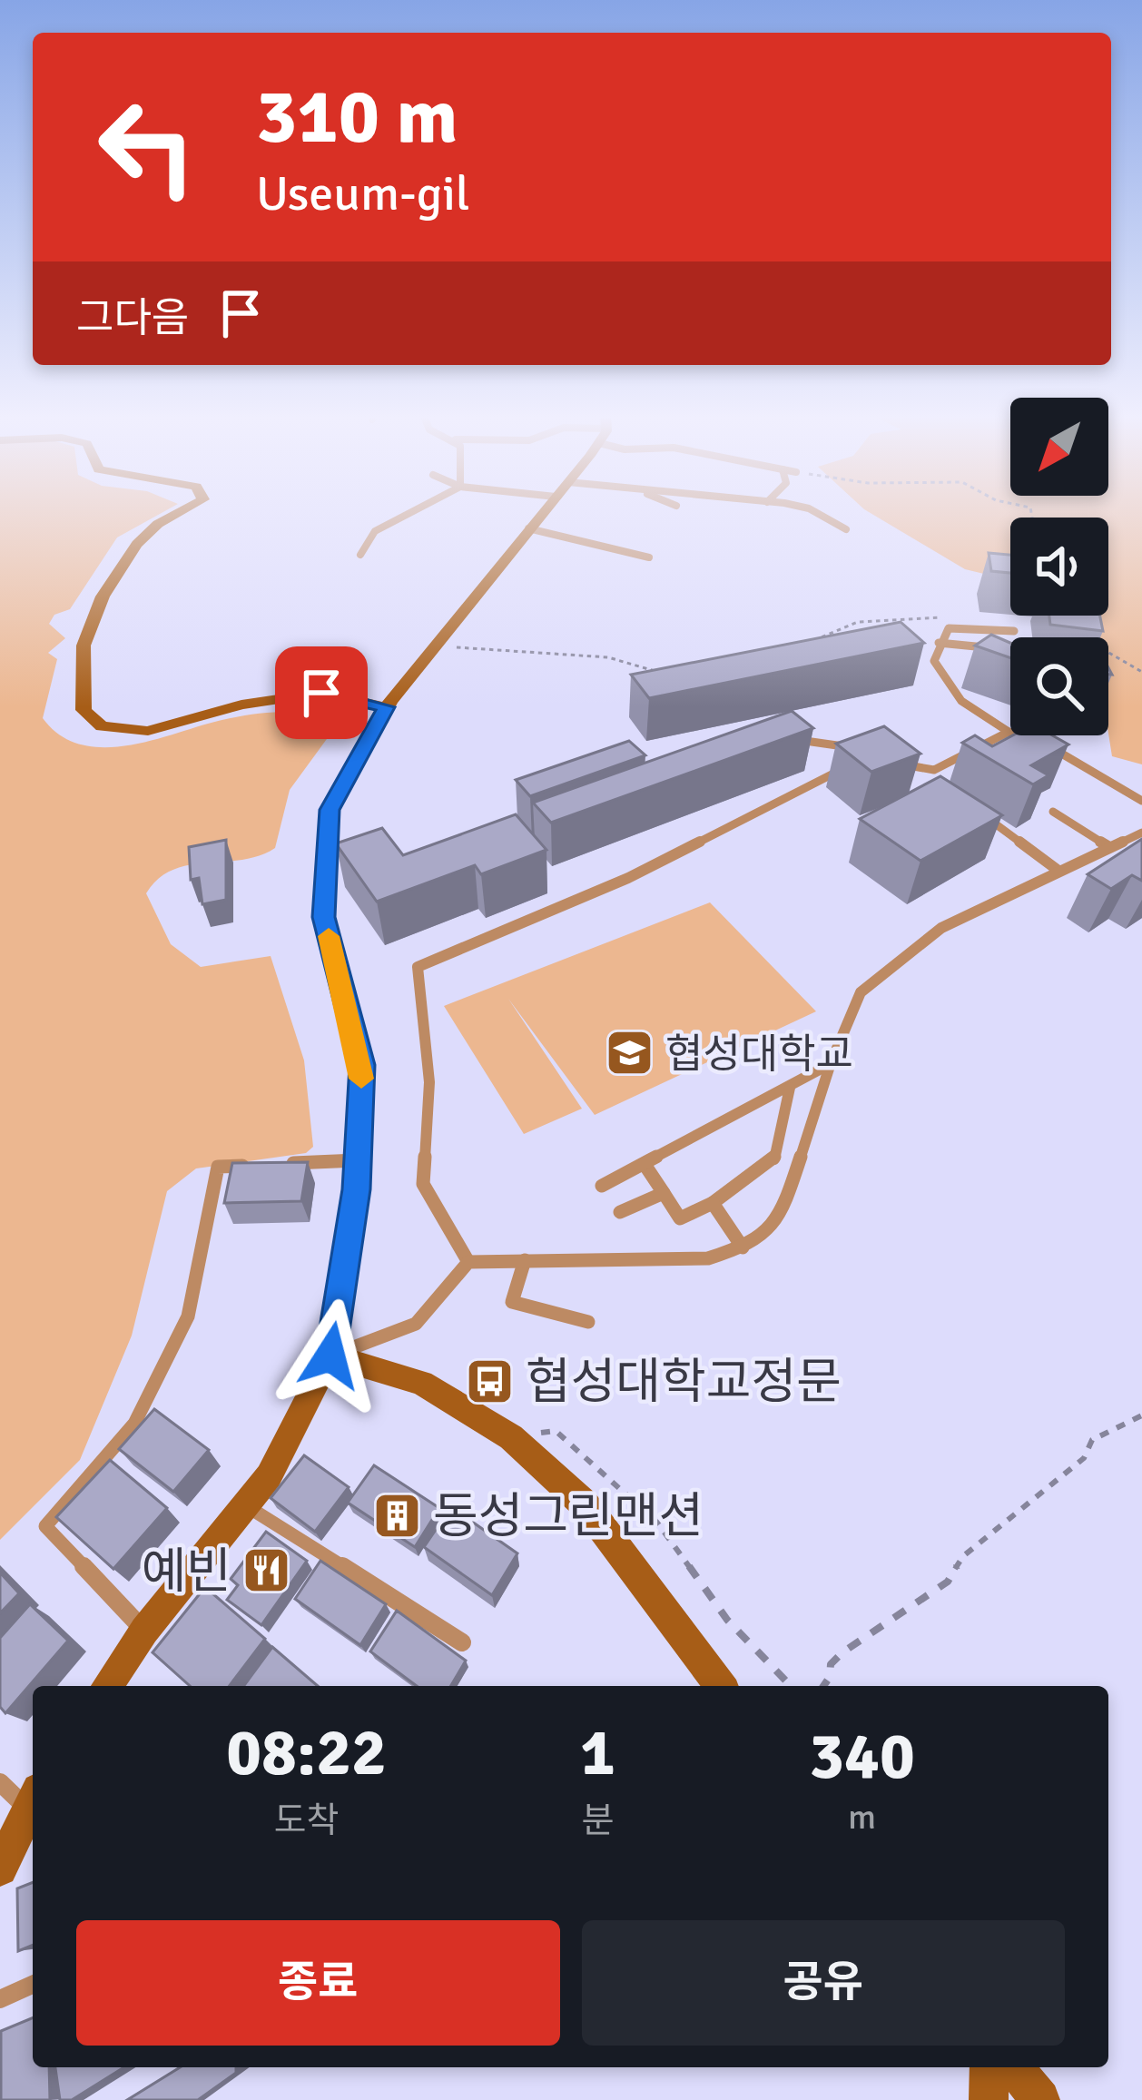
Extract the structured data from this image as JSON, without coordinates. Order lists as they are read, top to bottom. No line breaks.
{"places":{"school or university":["협성대학교"],"bus stop":["협성대학교정문"],"building":["동성그린맨션"],"restaurant":["예빈"]},"north":"bottom left","page":{"turn":["310 m","Useum-gil"],"then":"그다음","eta":["08:22","도착","1","분","340","m"],"buttons":["종료","공유"]}}
